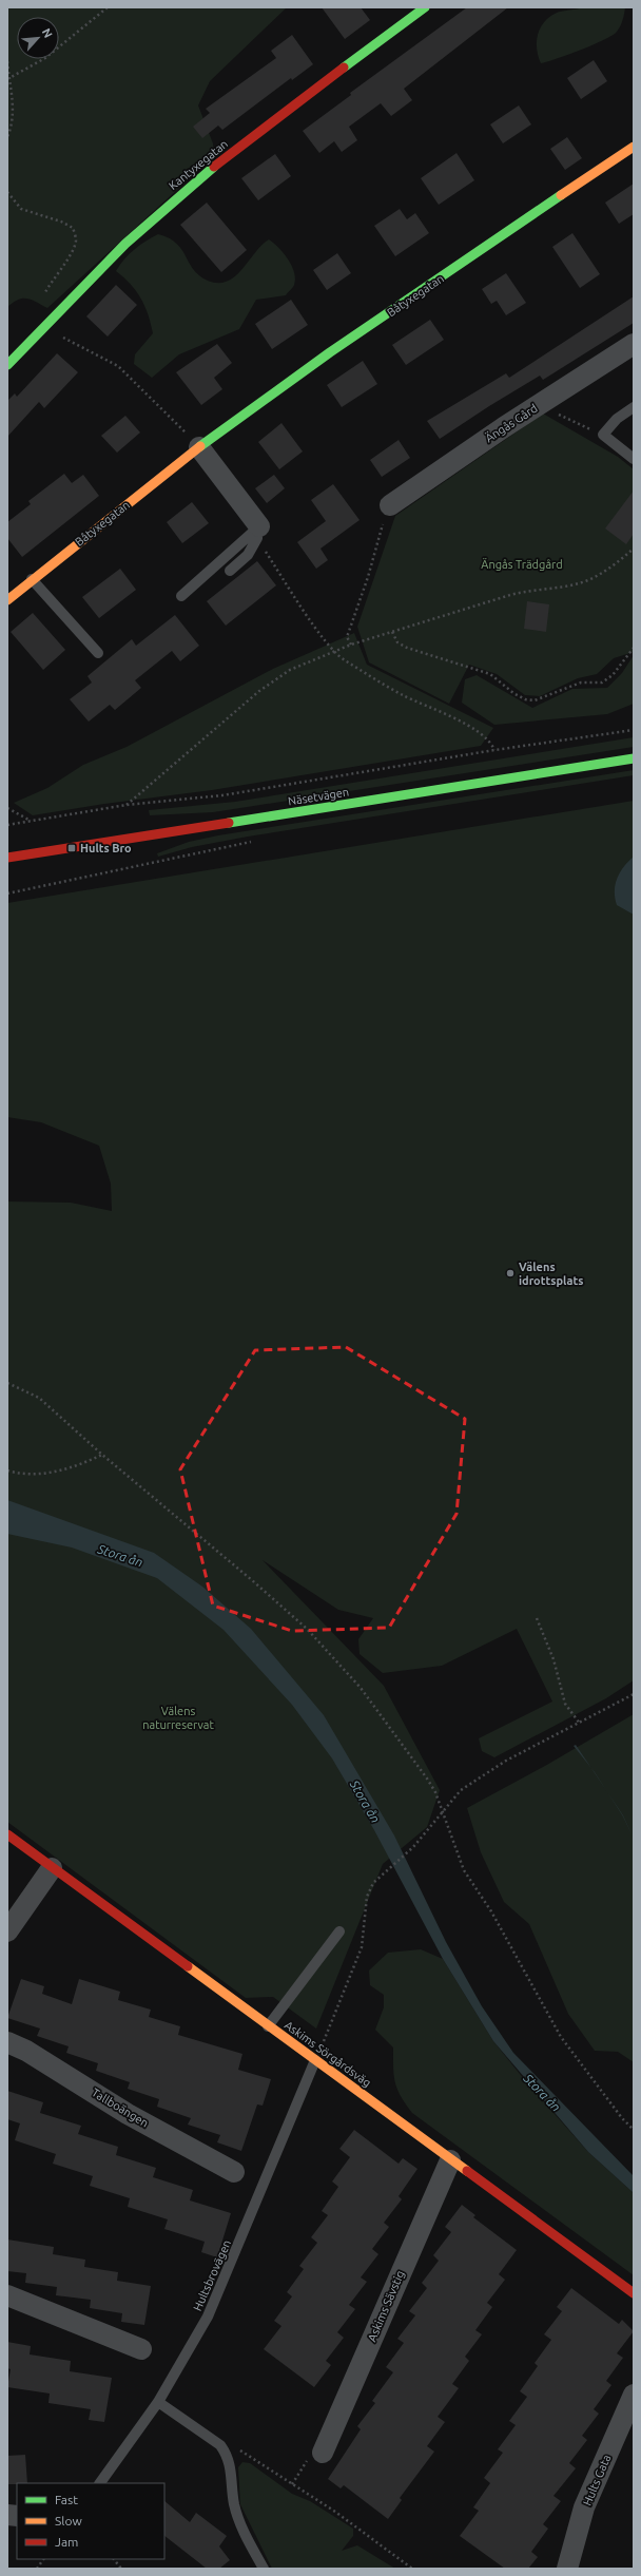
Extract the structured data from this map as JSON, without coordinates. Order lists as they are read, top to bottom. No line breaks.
{"streets":{"street":["Kantyxegatan","Båtyxegatan","Ängås Gård","Näsetvägen","Askims Sörgårdsväg","Tallboängen","Askims Sävstig","Hults Gata"],"lane":["Hultsbrovägen"]},"crossings":[["Askims Sörgårdsväg","Hultsbrovägen"],["Askims Sörgårdsväg","Askims Sävstig"]],"water":["Stora ån"],"parks":["Ängås Trädgård","Välens naturreservat"],"places":{"transit":["Hults Bro"],"other":["Välens idrottsplats"]},"legend":["Fast","Slow","Jam"],"north":"top right"}
